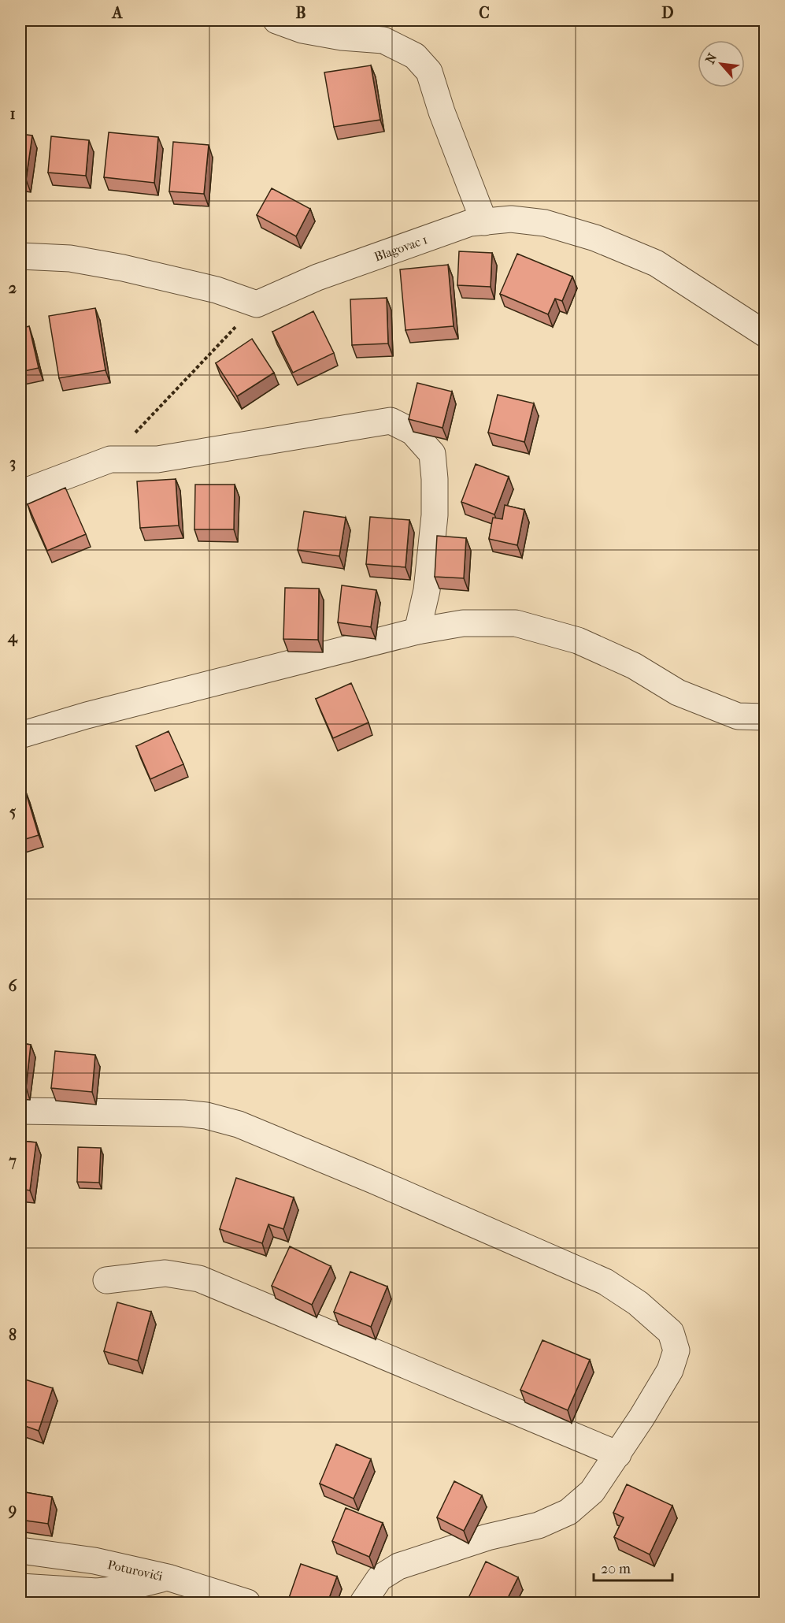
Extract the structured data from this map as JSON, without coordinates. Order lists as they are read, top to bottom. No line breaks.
{"streets":{"street":["Blagovac 1","Poturovići"]},"scale_bar":"20 m","north":"top left","grid":{"columns":["A","B","C","D"],"rows":["1","2","3","4","5","6","7","8","9"]}}
